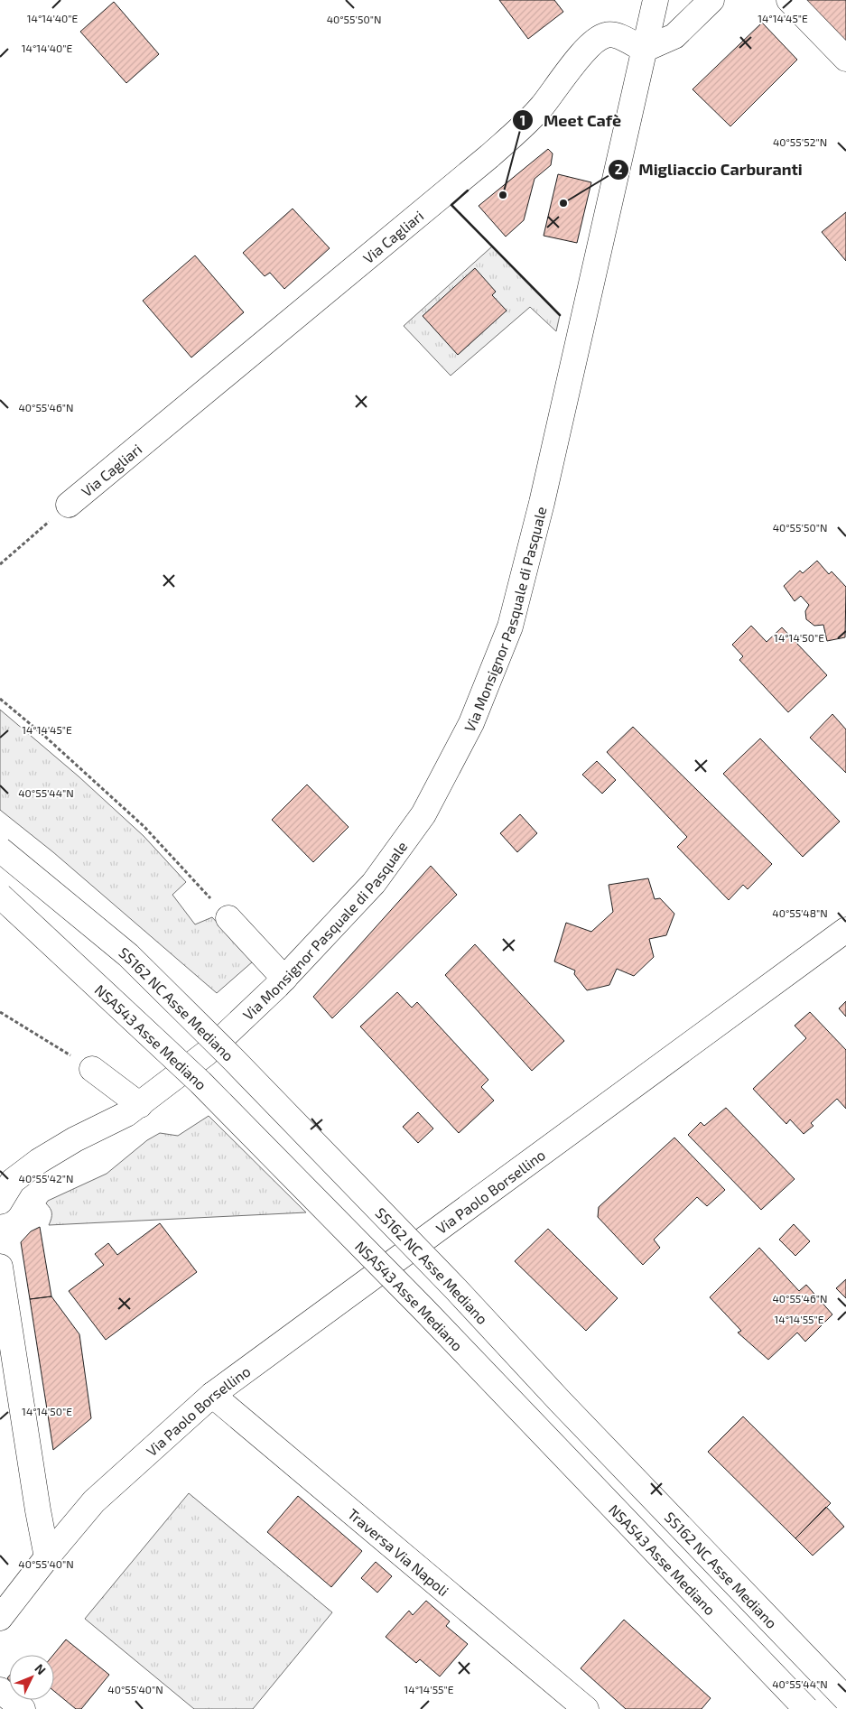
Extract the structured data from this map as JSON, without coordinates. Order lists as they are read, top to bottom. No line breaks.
{"streets":{"main road":["Via Cagliari","Via Monsignor Pasquale di Pasquale","SS162 NC Asse Mediano","NSA543 Asse Mediano","Via Paolo Borsellino","Traversa Via Napoli"]},"crossings":[["Via Cagliari","Via Monsignor Pasquale di Pasquale"],["Via Paolo Borsellino","Traversa Via Napoli"]],"places":["Meet Cafè","Migliaccio Carburanti"],"north":"top right","coordinates":["14°14'40\"E","14°14'45\"E","40°55'50\"N","40°55'52\"N","40°55'46\"N","14°14'50\"E","40°55'44\"N","40°55'48\"N","40°55'42\"N","14°14'55\"E","40°55'40\"N"]}
